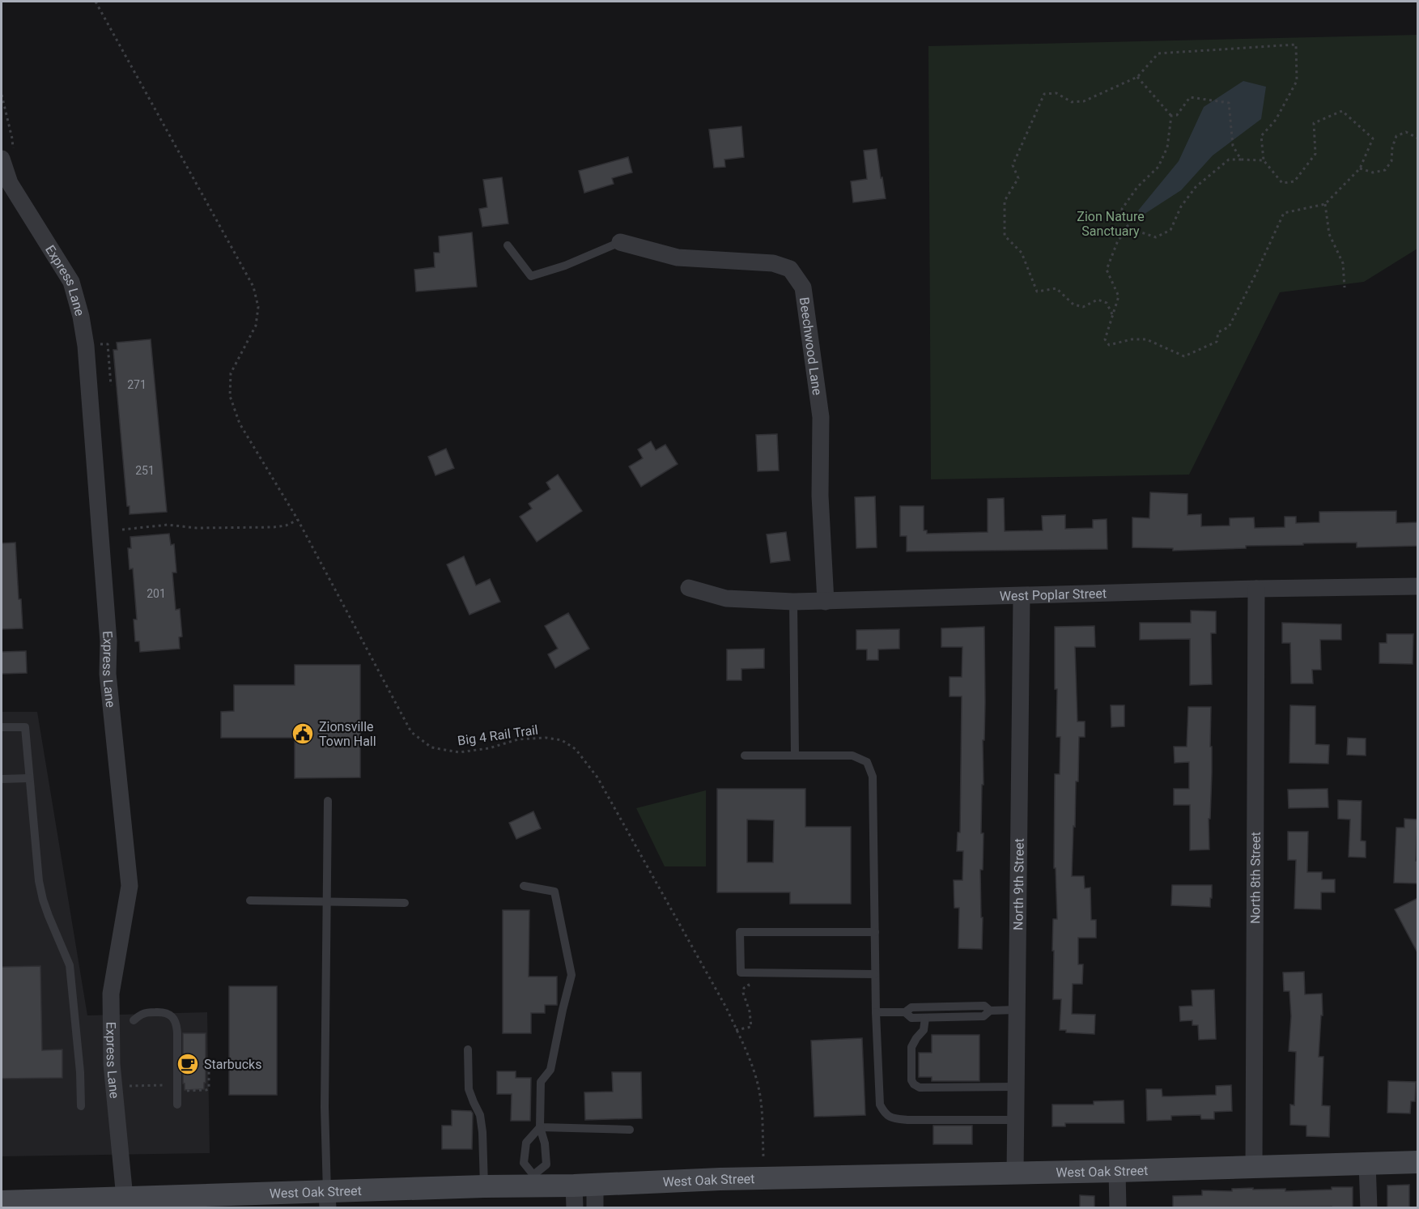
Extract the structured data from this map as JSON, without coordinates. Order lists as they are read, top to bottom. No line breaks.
{"streets":{"main road":["West Oak Street"],"street":["Express Lane","Beechwood Lane","West Poplar Street","North 8th Street","North 9th Street"],"path":["Big 4 Rail Trail"]},"crossings":[["Express Lane","West Oak Street"],["Beechwood Lane","West Poplar Street"],["West Poplar Street","North 8th Street"],["West Poplar Street","North 9th Street"],["North 8th Street","West Oak Street"],["North 9th Street","West Oak Street"]],"parks":["Zion Nature Sanctuary"],"places":{"public building":["Zionsville Town Hall"],"cafe":["Starbucks"]},"house_numbers":["271","251","201"]}
